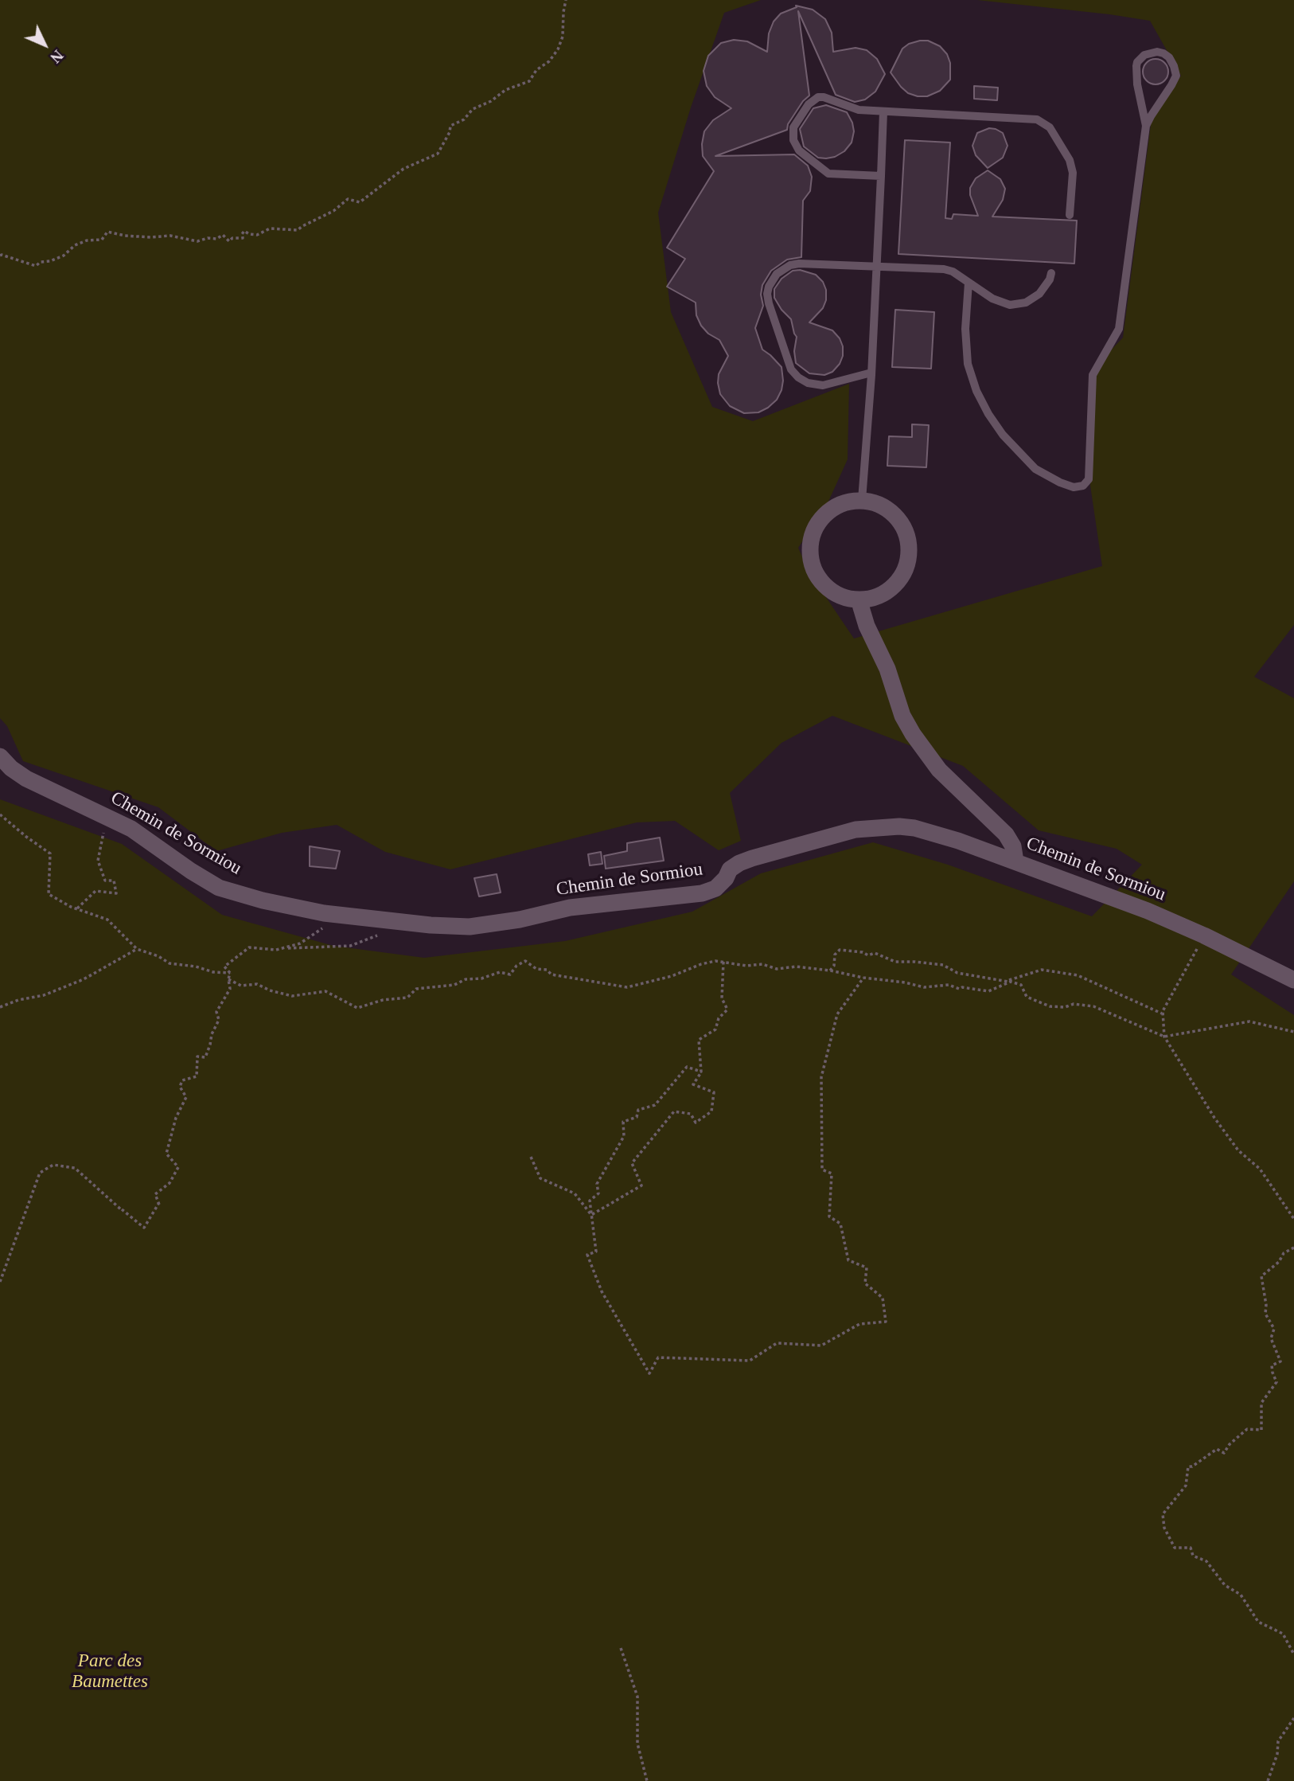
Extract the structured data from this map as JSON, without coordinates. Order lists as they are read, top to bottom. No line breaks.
{"streets":{"street":["Chemin de Sormiou"]},"parks":["Parc des Baumettes"],"north":"bottom right"}
